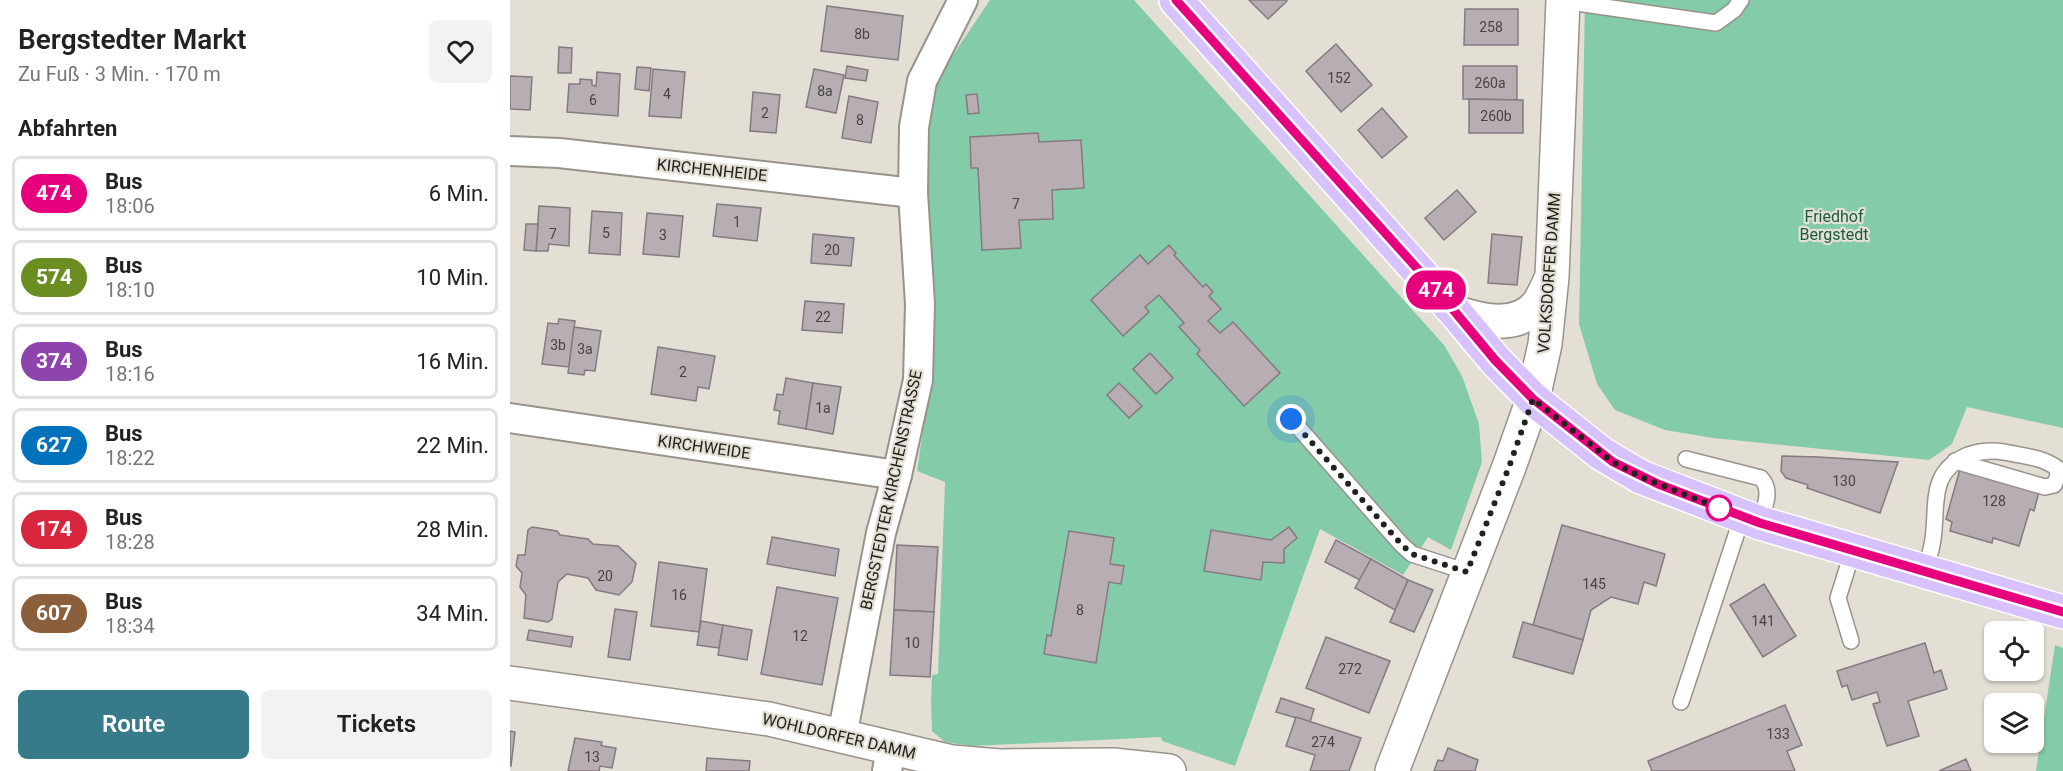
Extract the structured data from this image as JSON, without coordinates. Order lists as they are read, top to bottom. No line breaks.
{"streets":{"street":["KIRCHENHEIDE","VOLKSDORFER DAMM","KIRCHWEIDE","BERGSTEDTER KIRCHENSTRASSE","WOHLDORFER DAMM"]},"crossings":[["KIRCHENHEIDE","BERGSTEDTER KIRCHENSTRASSE"],["KIRCHWEIDE","BERGSTEDTER KIRCHENSTRASSE"],["BERGSTEDTER KIRCHENSTRASSE","WOHLDORFER DAMM"]],"parks":["Friedhof Bergstedt"],"lines":["bus line 474"],"house_numbers":["258","8b","152","260a","8a","4","6","2","260b","8","7","1","5","7","3","20","22","3b","3a","2","1a","130","128","20","145","16","8","141","12","10","272","133","274","13"],"page":{"heading":[["Bergstedter Markt","Zu Fuß · 3 Min. · 170 m"],"Abfahrten"],"on_map":"474","list":[{"mark":"474","name":"Bus","note":"18:06","value":"6 Min."},{"mark":"574","name":"Bus","note":"18:10","value":"10 Min."},{"mark":"374","name":"Bus","note":"18:16","value":"16 Min."},{"mark":"627","name":"Bus","note":"18:22","value":"22 Min."},{"mark":"174","name":"Bus","note":"18:28","value":"28 Min."},{"mark":"607","name":"Bus","note":"18:34","value":"34 Min."}],"buttons":["Route","Tickets"]}}
